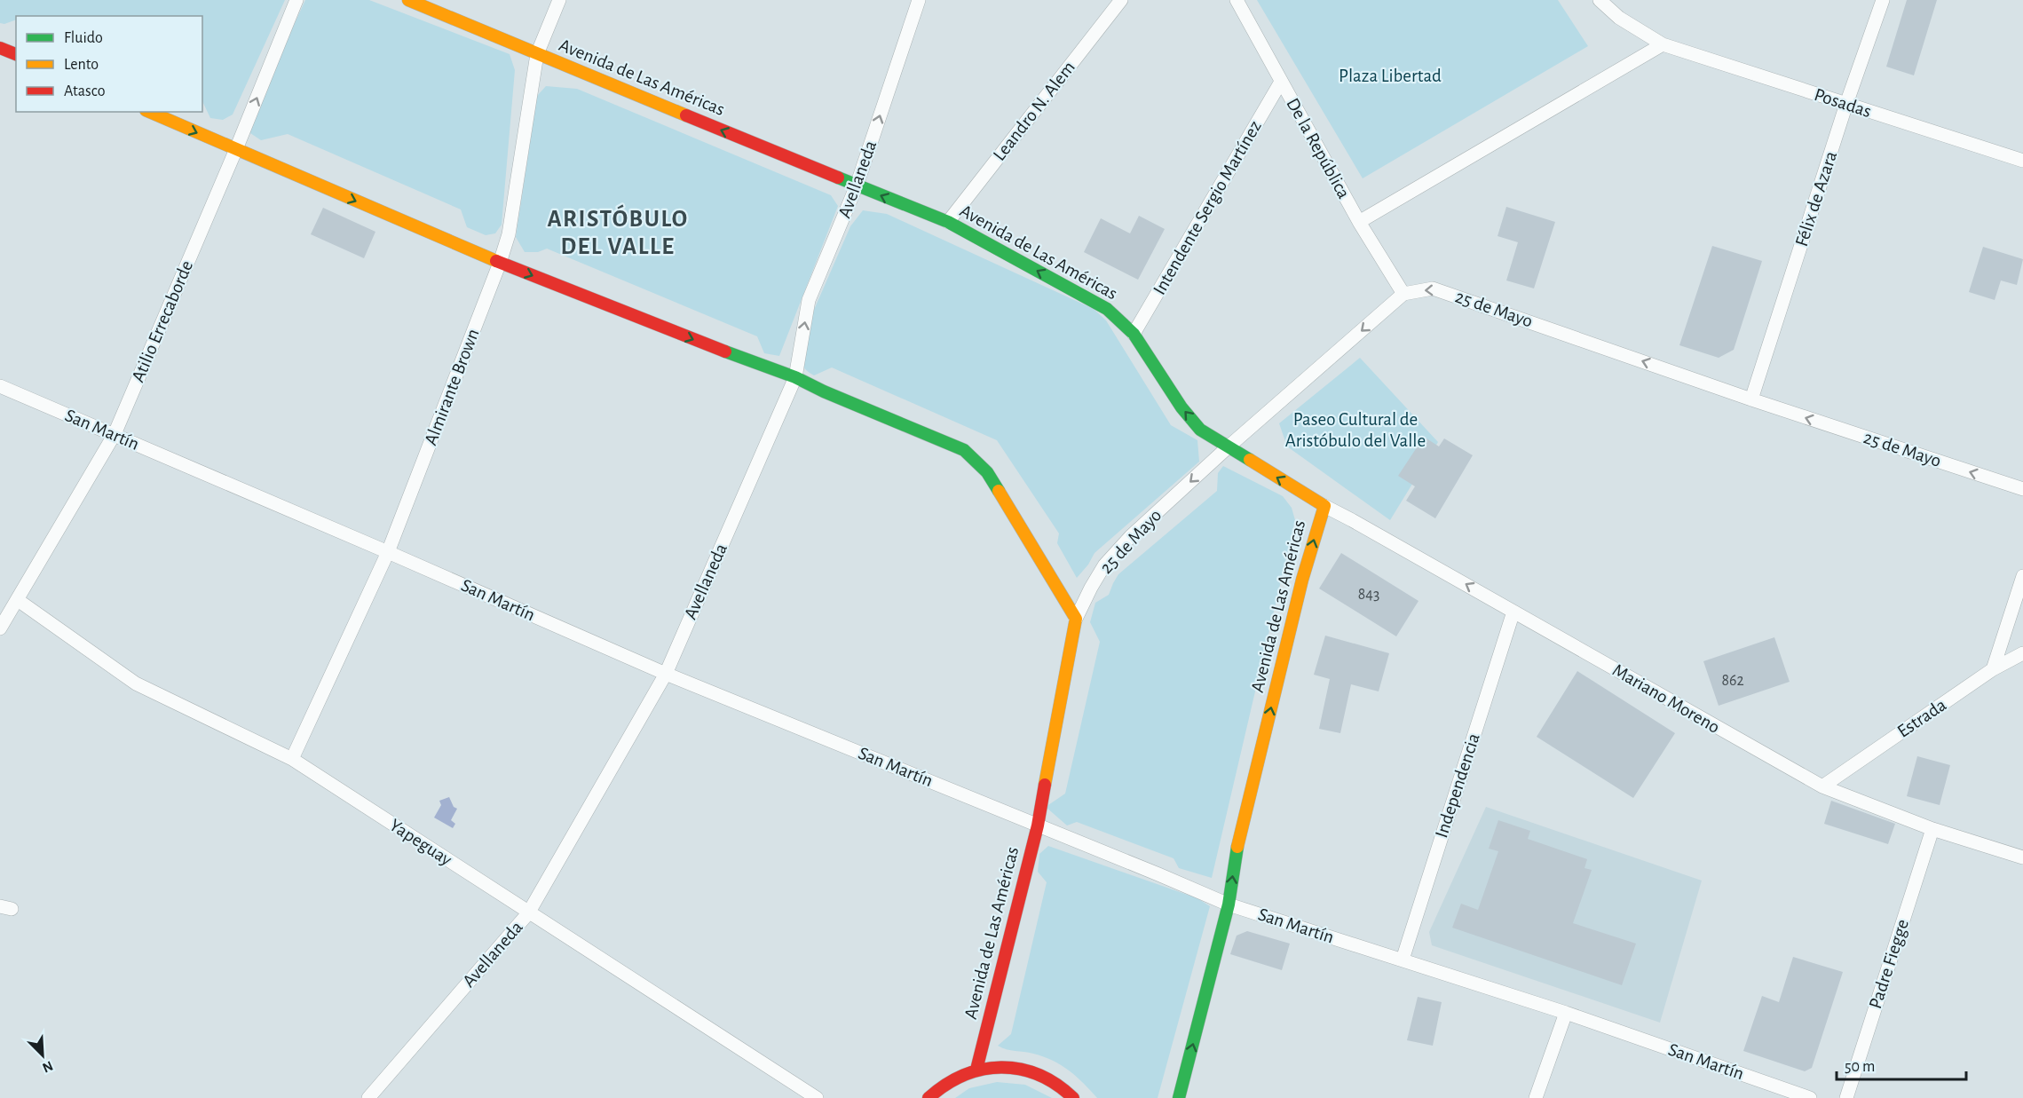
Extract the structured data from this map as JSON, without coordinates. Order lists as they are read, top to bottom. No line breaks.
{"streets":{"main road":["Avenida de Las Américas"],"street":["Posadas","Leandro N. Alem","De la República","Avellaneda","Félix de Azara","Intendente Sergio Martínez","25 de Mayo","Atilio Errecaborde","Almirante Brown","San Martín","Mariano Moreno","Estrada","Independencia","Yapeguay","Padre Fiegge"]},"crossings":[["Avenida de Las Américas","Leandro N. Alem"],["Avenida de Las Américas","Avellaneda"],["Avenida de Las Américas","Intendente Sergio Martínez"],["Avenida de Las Américas","25 de Mayo"],["Avenida de Las Américas","Almirante Brown"],["Avenida de Las Américas","San Martín"],["Avenida de Las Américas","Mariano Moreno"],["Posadas","Félix de Azara"],["De la República","Intendente Sergio Martínez"],["De la República","25 de Mayo"],["Avellaneda","San Martín"],["Avellaneda","Yapeguay"],["Félix de Azara","25 de Mayo"],["Atilio Errecaborde","San Martín"],["Atilio Errecaborde","Yapeguay"],["Almirante Brown","San Martín"],["Almirante Brown","Yapeguay"],["San Martín","Independencia"],["Mariano Moreno","Estrada"],["Mariano Moreno","Independencia"],["Mariano Moreno","Padre Fiegge"]],"one_way":["25 de Mayo"],"districts":["ARISTÓBULO DEL VALLE"],"parks":["Plaza Libertad","Paseo Cultural de Aristóbulo del Valle"],"house_numbers":["843","862"],"legend":["Fluido","Lento","Atasco"],"scale_bar":"50 m","north":"bottom right"}
